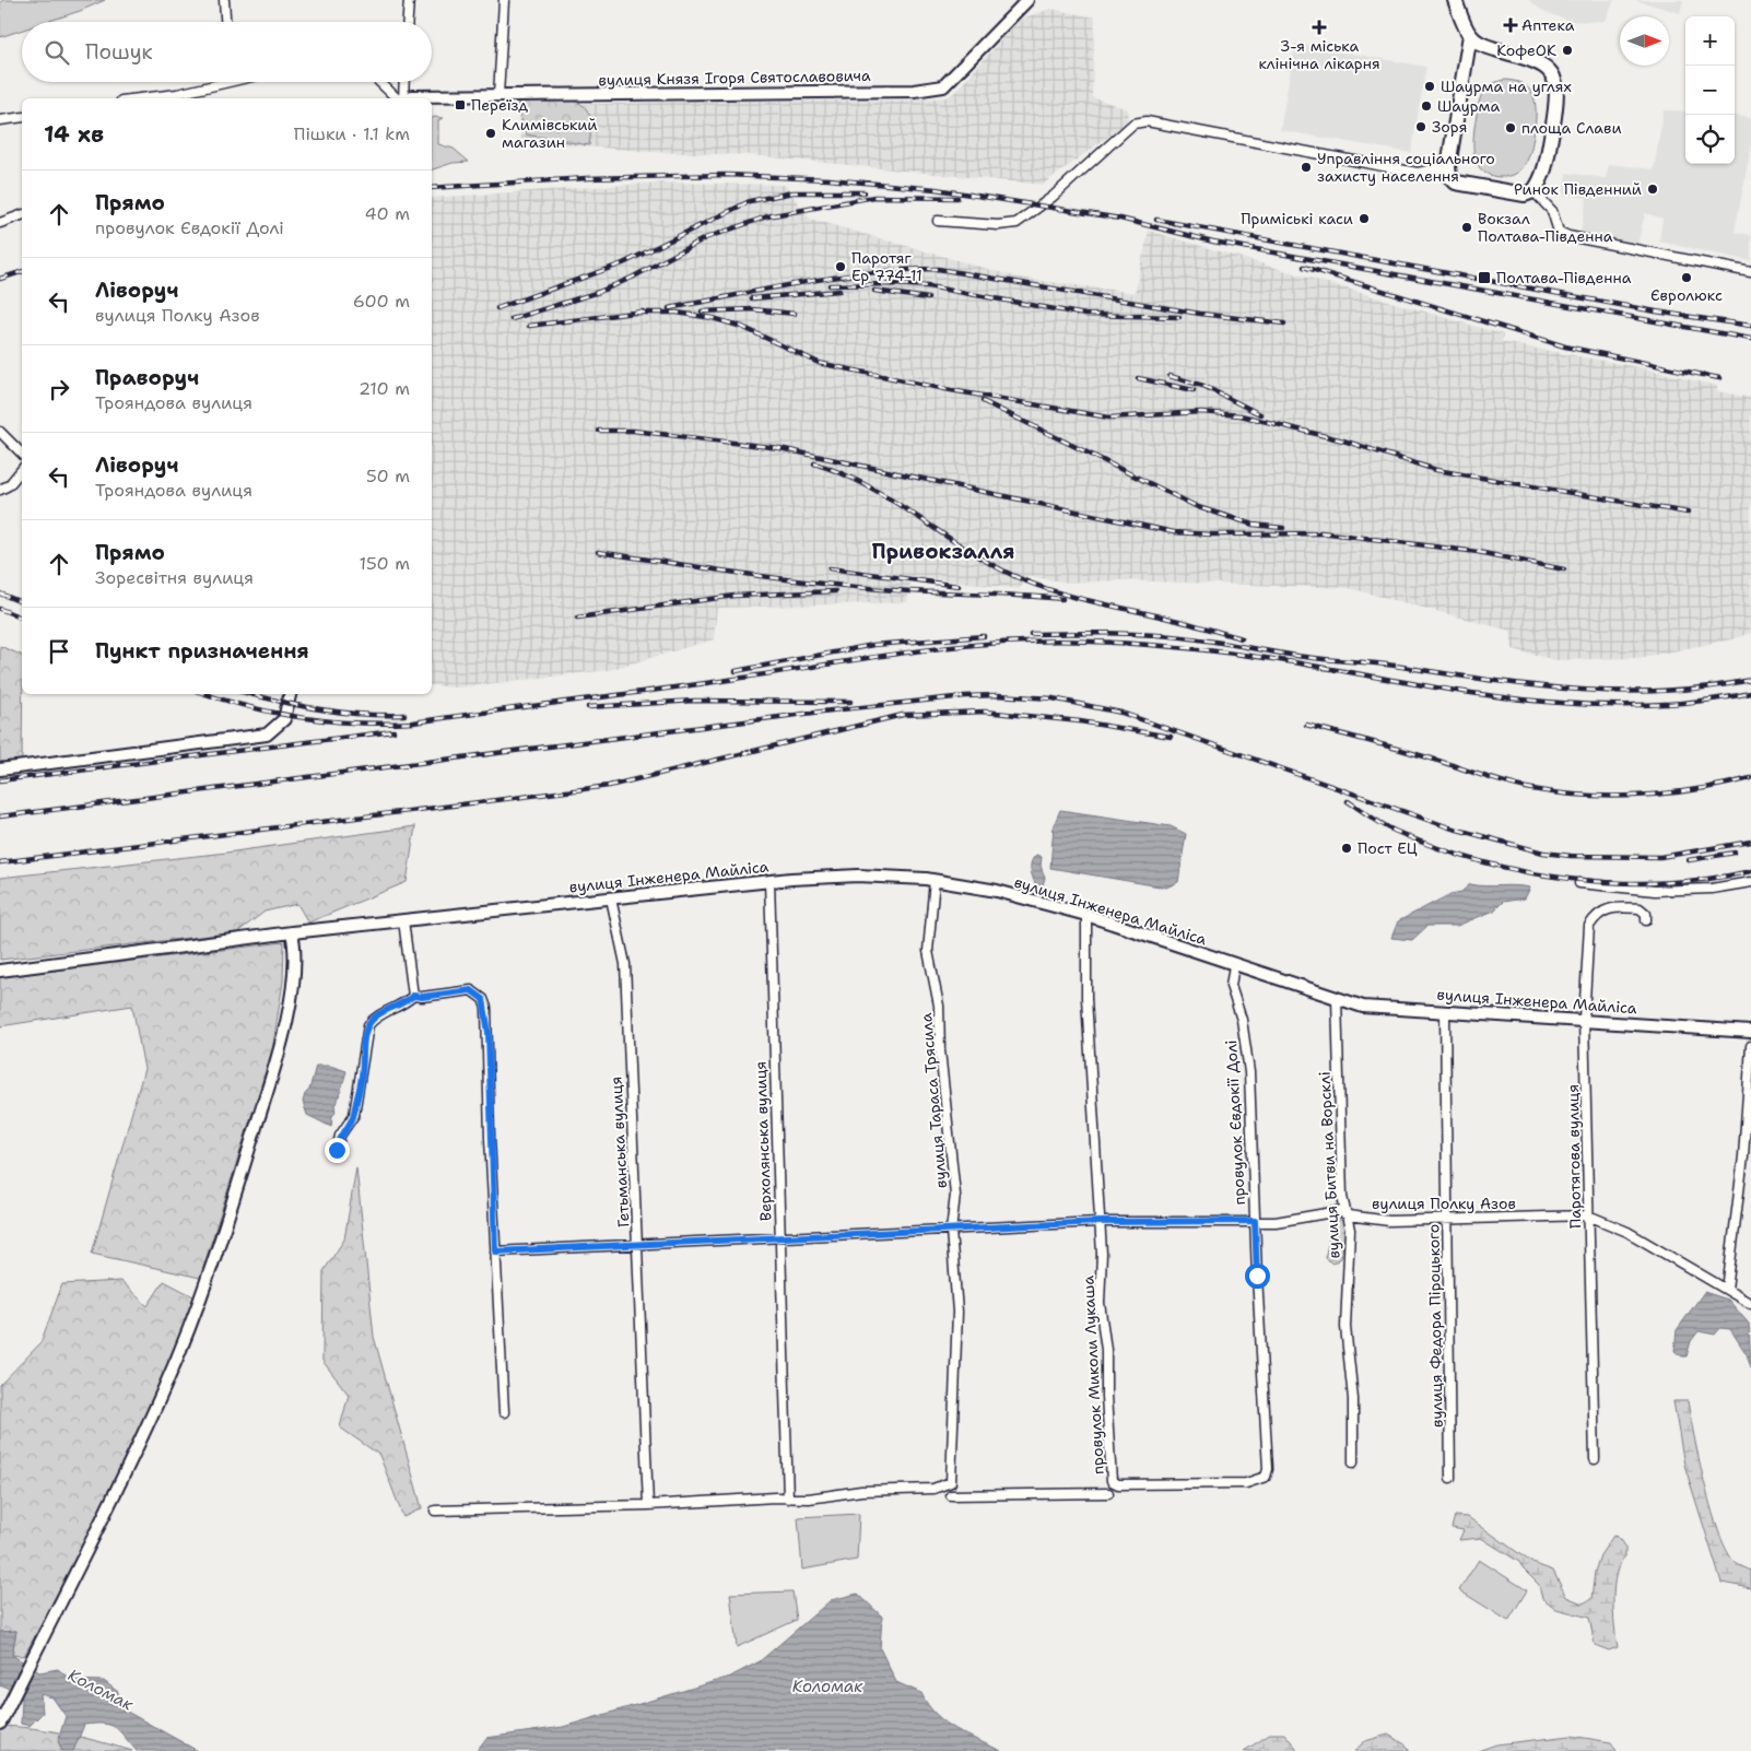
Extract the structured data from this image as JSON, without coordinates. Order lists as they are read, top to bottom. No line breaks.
{"streets":{"street":["вулиця Князя Ігоря Святославовича","вулиця Інженера Майліса","вулиця Тараса Трясила","провулок Євдокії Долі","Верхолянська вулиця","Гетьманська вулиця","Паротягова вулиця","вулиця Битви на Ворсклі","вулиця Полку Азов","вулиця Федора Піроцького","провулок Миколи Лукаша"]},"crossings":[["вулиця Інженера Майліса","вулиця Тараса Трясила"],["вулиця Інженера Майліса","провулок Євдокії Долі"],["вулиця Інженера Майліса","Верхолянська вулиця"],["вулиця Інженера Майліса","Гетьманська вулиця"],["вулиця Інженера Майліса","Паротягова вулиця"],["вулиця Інженера Майліса","вулиця Битви на Ворсклі"],["вулиця Інженера Майліса","вулиця Федора Піроцького"],["вулиця Інженера Майліса","провулок Миколи Лукаша"],["вулиця Тараса Трясила","Верхолянська вулиця"],["вулиця Тараса Трясила","вулиця Полку Азов"],["провулок Євдокії Долі","вулиця Полку Азов"],["провулок Євдокії Долі","провулок Миколи Лукаша"],["Верхолянська вулиця","вулиця Полку Азов"],["Гетьманська вулиця","вулиця Полку Азов"],["Паротягова вулиця","вулиця Полку Азов"],["вулиця Битви на Ворсклі","вулиця Полку Азов"],["вулиця Полку Азов","вулиця Федора Піроцького"],["вулиця Полку Азов","провулок Миколи Лукаша"]],"districts":["Привокзалля"],"water":["Коломак"],"places":{"health":["Аптека","3-я міська клінічна лікарня"],"other":["КофеОК","Шаурма на углях","Шаурма","Зоря","площа Слави","Климівський магазин","Управління соціального захисту населення","Ринок Південний","Приміські каси","Вокзал Полтава-Південна","Паротяг Ер 774-11","Євролюкс","Пост ЕЦ"],"transit":["Переїзд","Полтава-Південна"]},"north":"right","page":{"map_buttons":["+","−"],"search":"Пошук","heading":["14 хв","Пішки · 1.1 km"],"list":[["Прямо","провулок Євдокії Долі","40 m"],["Ліворуч","вулиця Полку Азов","600 m"],["Праворуч","Трояндова вулиця","210 m"],["Ліворуч","Трояндова вулиця","50 m"],["Прямо","Зоресвітня вулиця","150 m"],"Пункт призначення"]}}
